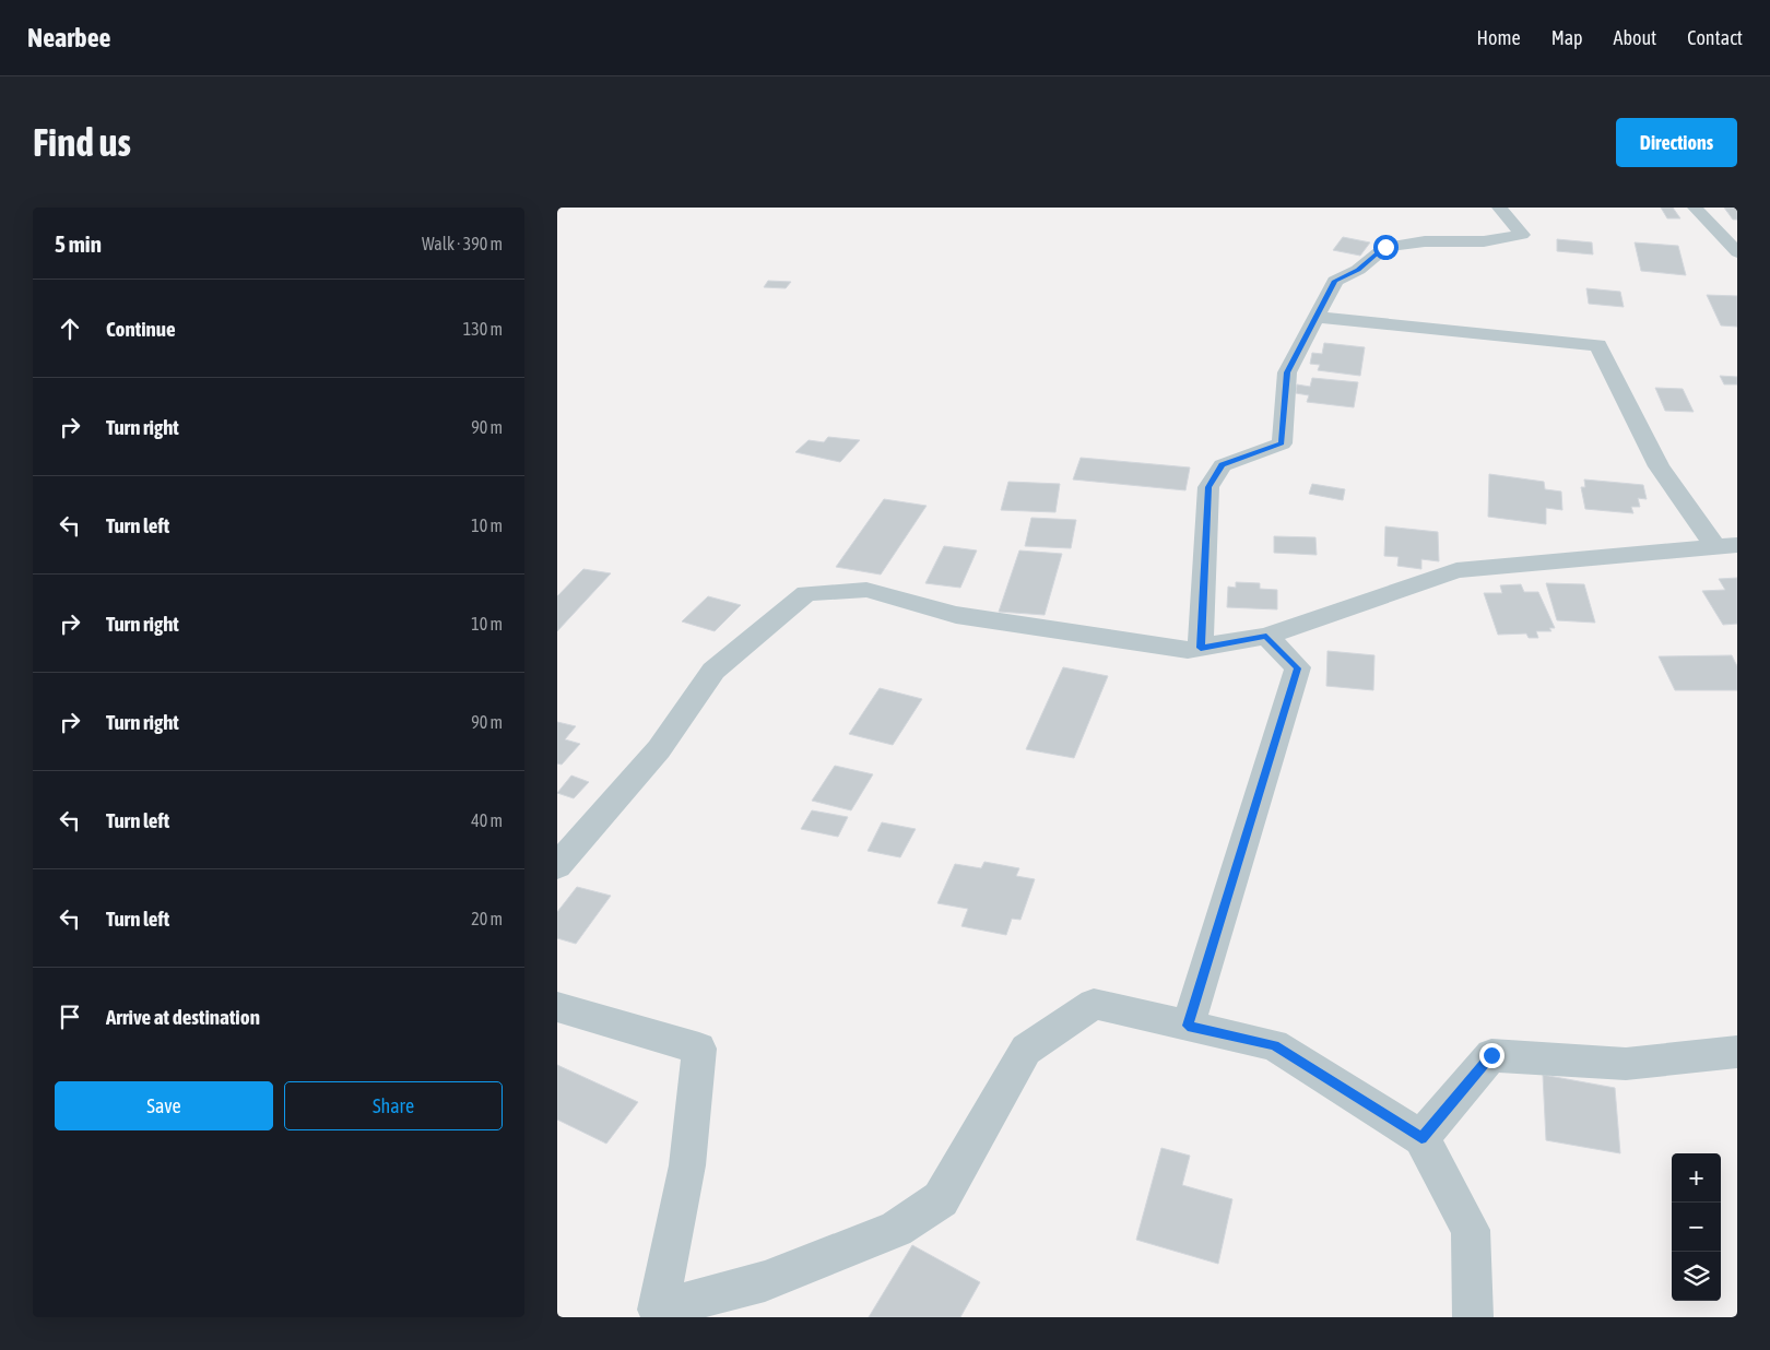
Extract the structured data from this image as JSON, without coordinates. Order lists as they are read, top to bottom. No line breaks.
{"page":{"header":"Nearbee","nav":["Home","Map","About","Contact"],"buttons":["Directions",["Save","Share"]],"title":"Find us","heading":["5 min","Walk · 390 m"],"list":[["Continue","130 m"],["Turn right","90 m"],["Turn left","10 m"],["Turn right","10 m"],["Turn right","90 m"],["Turn left","40 m"],["Turn left","20 m"],"Arrive at destination"],"map_buttons":["+","−"]}}
